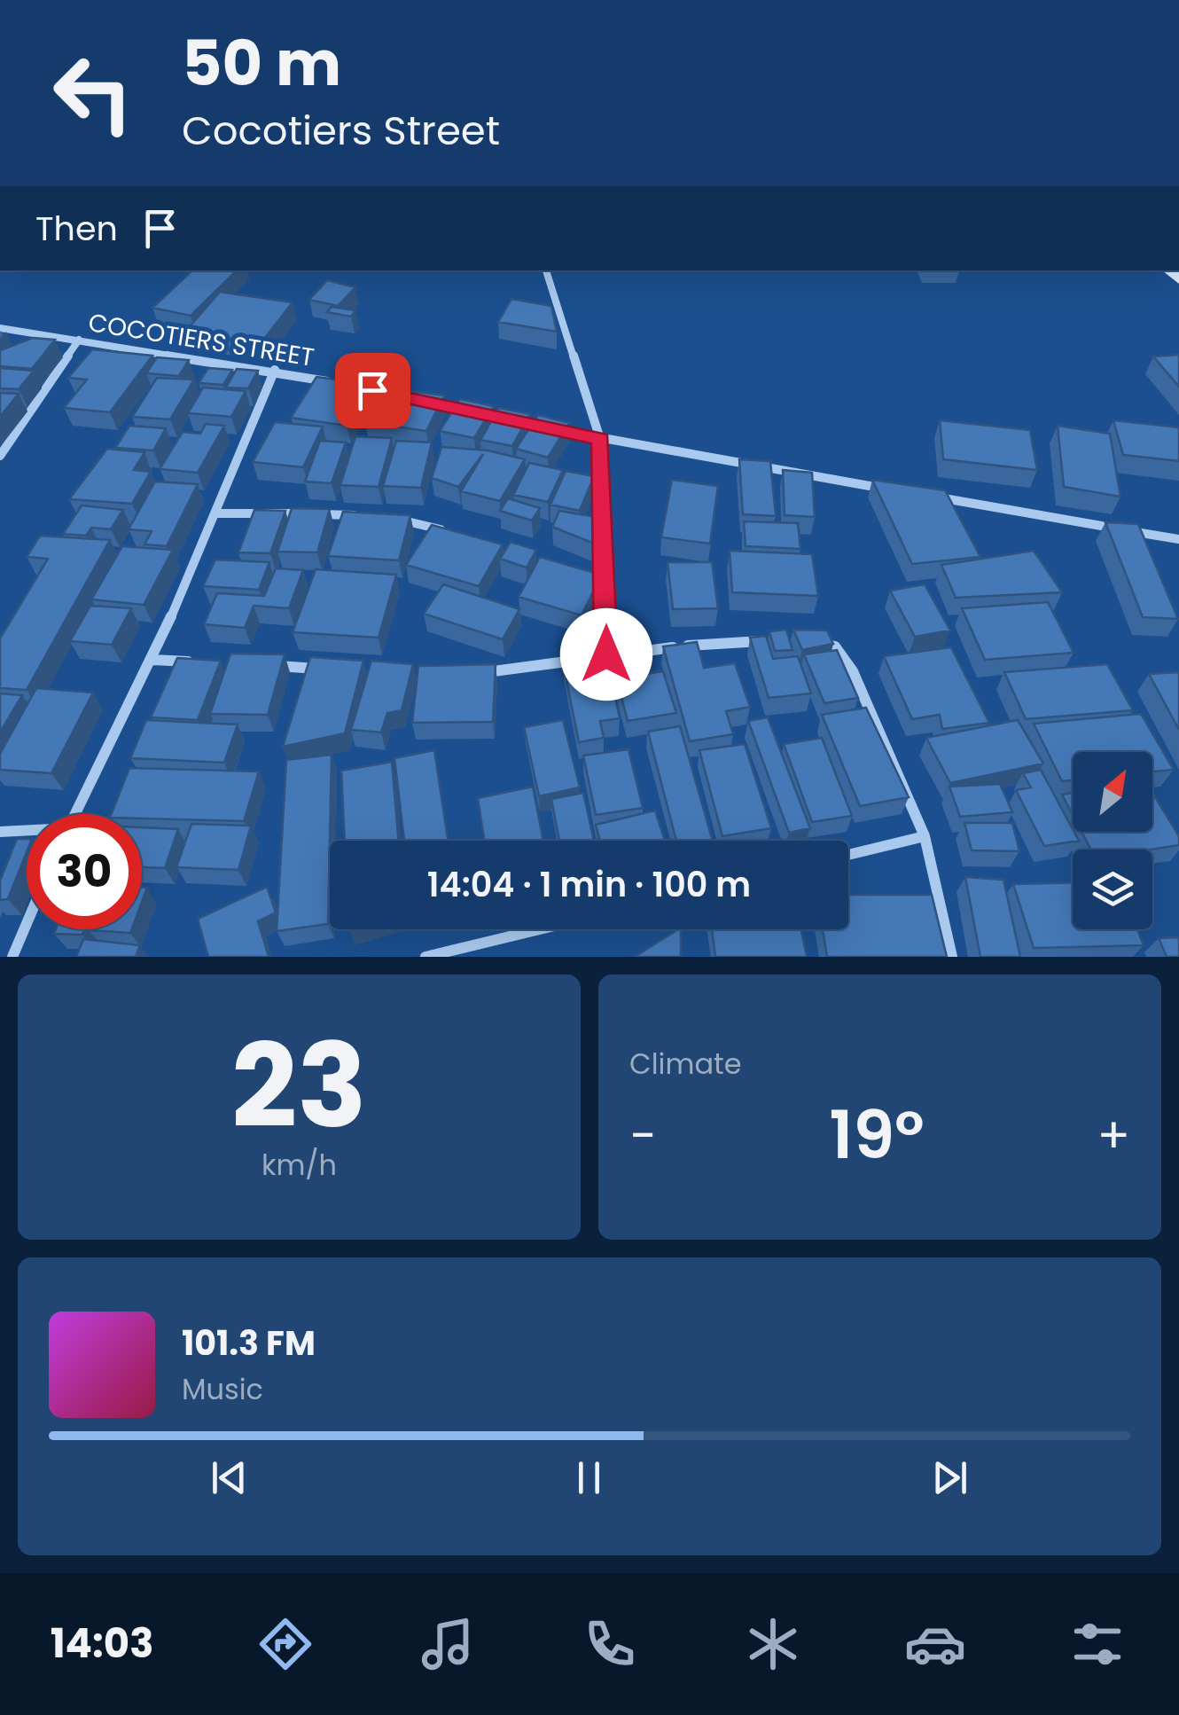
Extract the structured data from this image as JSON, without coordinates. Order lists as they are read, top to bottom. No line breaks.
{"streets":{"street":["COCOTIERS STREET"]},"north":"top right","page":{"turn":["50 m","Cocotiers Street"],"then":"Then","limit":"30","trip":"14:04 · 1 min · 100 m","tile":[["23","km/h"],"Climate"],"heat":["−","19°","+"],"song":["101.3 FM","Music"],"tabs":"14:03"}}
